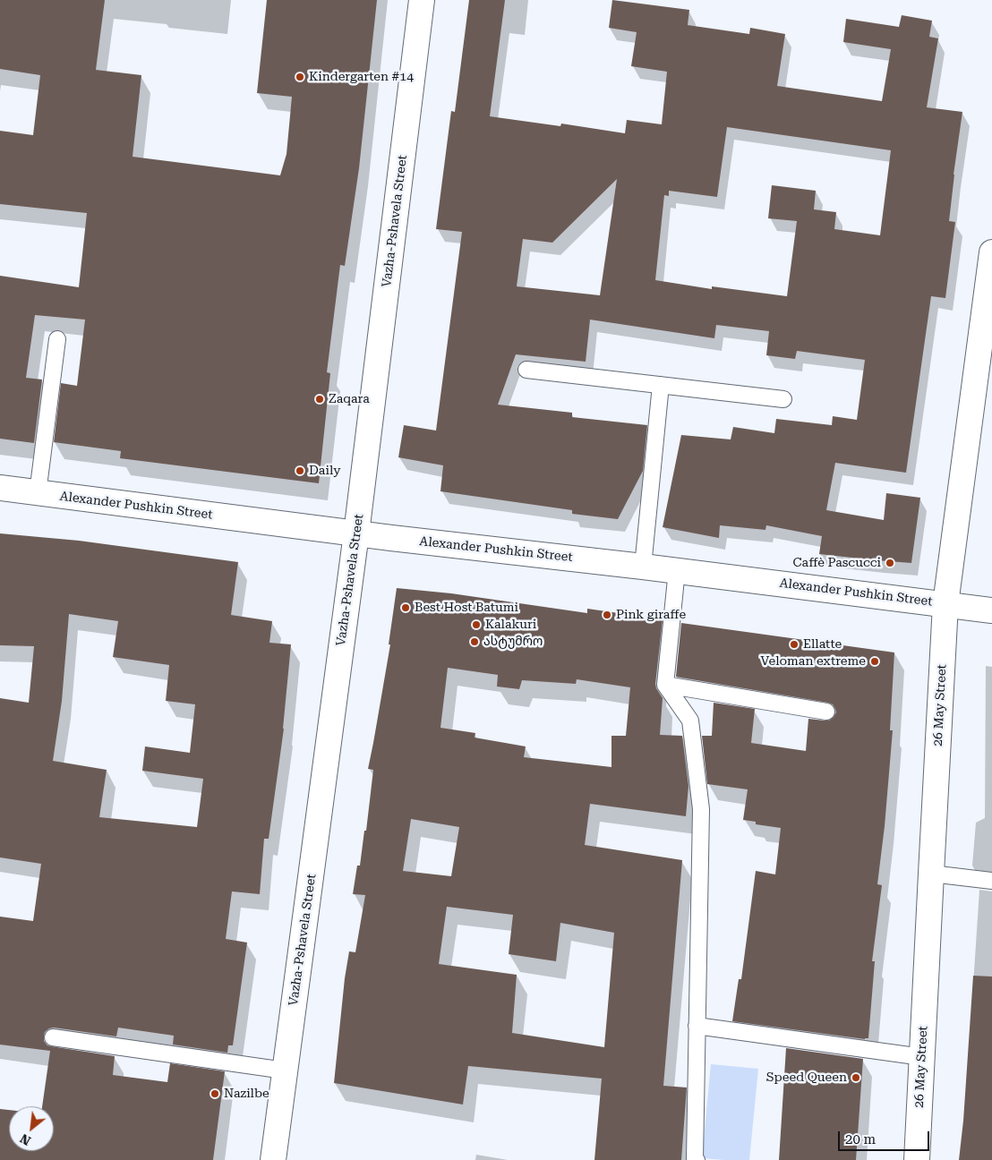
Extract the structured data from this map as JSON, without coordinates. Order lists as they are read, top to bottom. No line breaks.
{"streets":{"street":["Vazha-Pshavela Street","Alexander Pushkin Street","26 May Street"]},"crossings":[["Vazha-Pshavela Street","Alexander Pushkin Street"],["Alexander Pushkin Street","26 May Street"]],"places":["Kindergarten #14","Zaqara","Daily","Caffè Pascucci","Best Host Batumi","Pink giraffe","Kalakuri","ასტუმრო","Ellatte","Veloman extreme","Speed Queen","Nazilbe"],"scale_bar":"20 m","north":"bottom left"}
